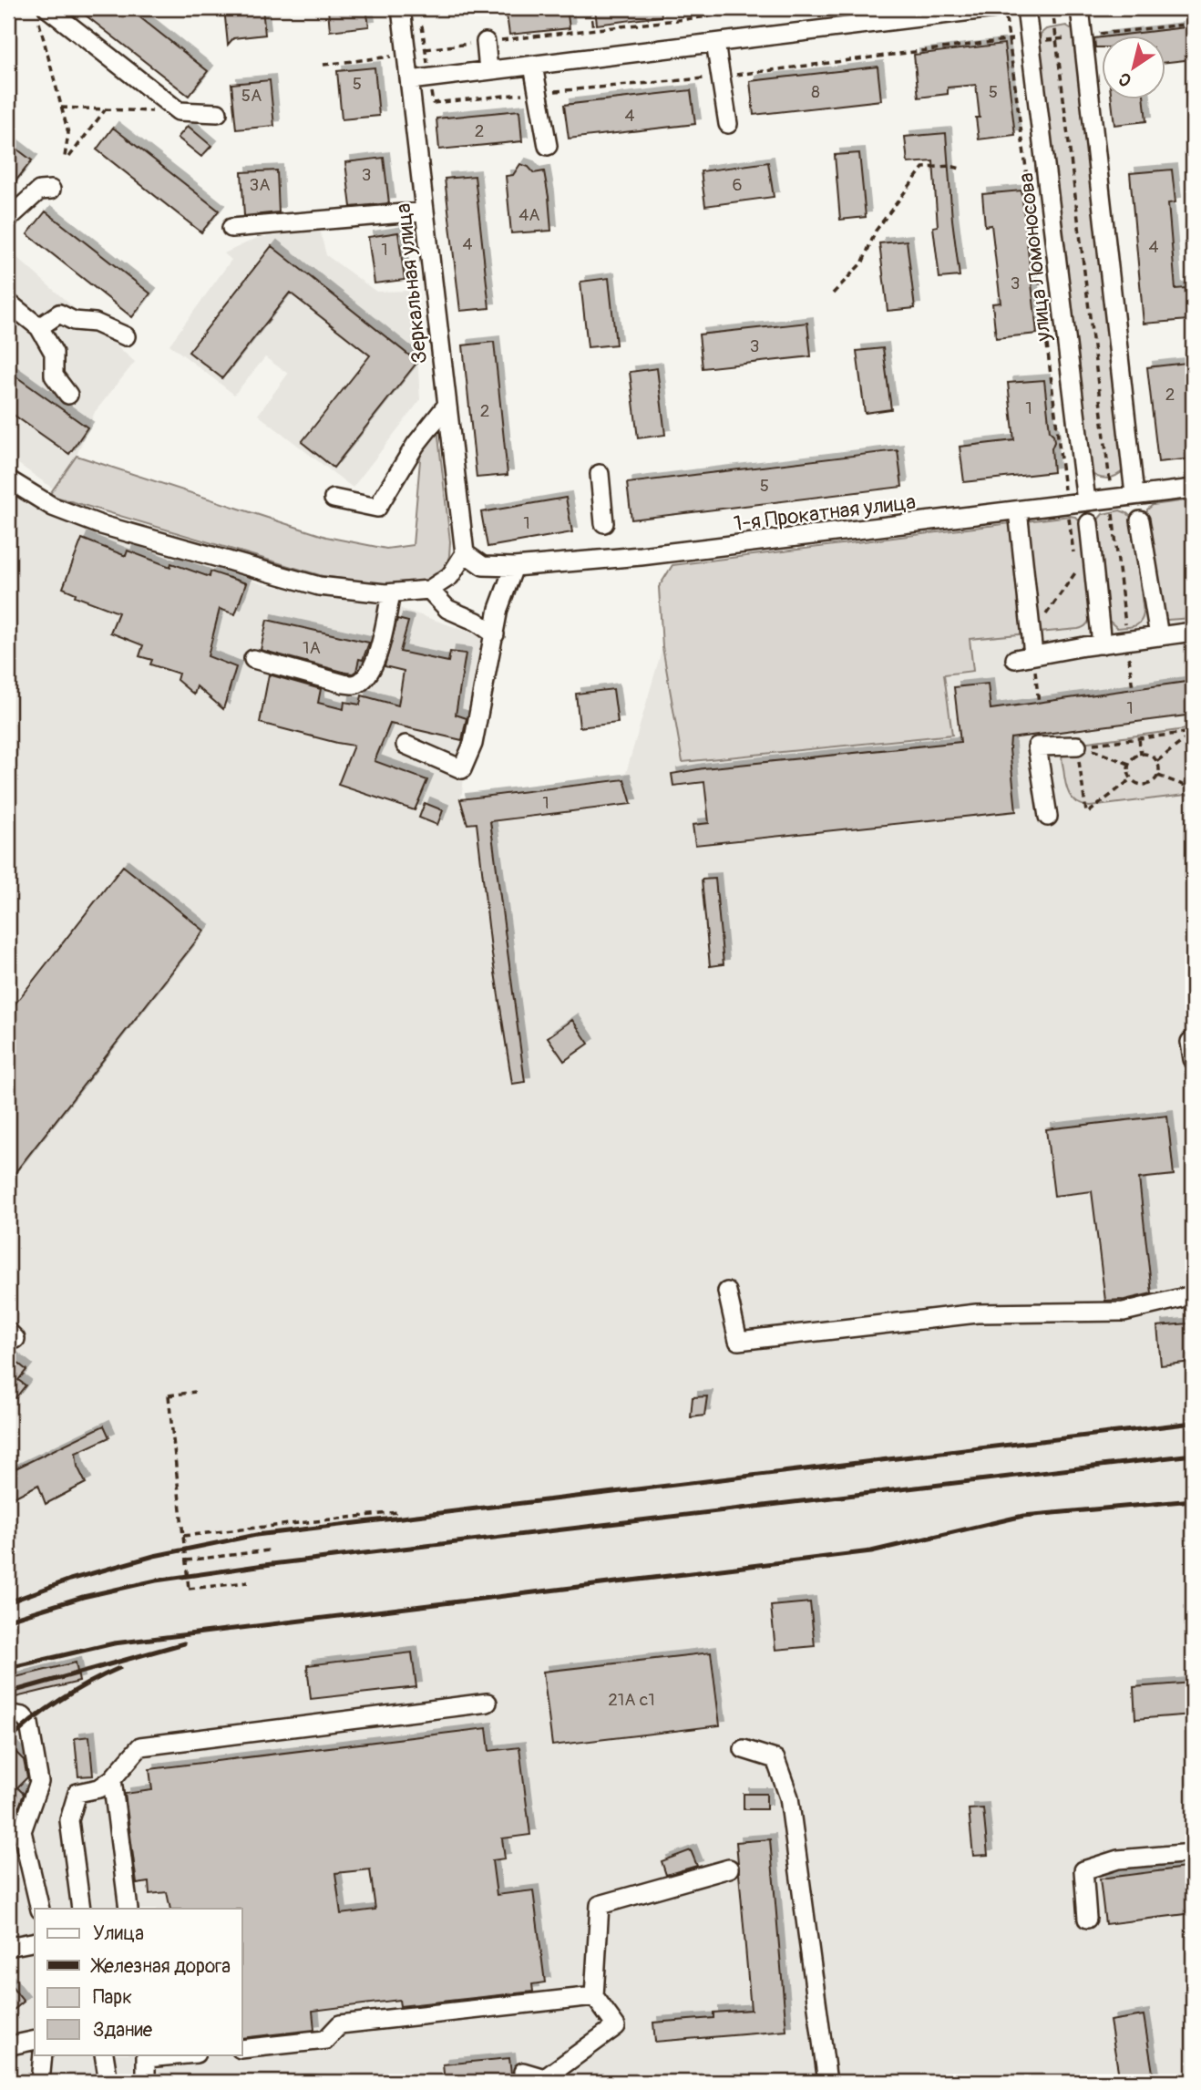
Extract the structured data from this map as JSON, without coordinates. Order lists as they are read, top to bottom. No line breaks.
{"streets":{"street":["улица Ломоносова","Зеркальная улица","1-я Прокатная улица"]},"crossings":[["улица Ломоносова","1-я Прокатная улица"],["Зеркальная улица","1-я Прокатная улица"]],"house_numbers":["5","8","5","5А","4","2","3","3А","6","4А","4","4","1","3","3","2","1","2","5","1","1А","1","1","21А с1"],"legend":["Улица","Железная дорога","Парк","Здание"],"north":"bottom left"}
